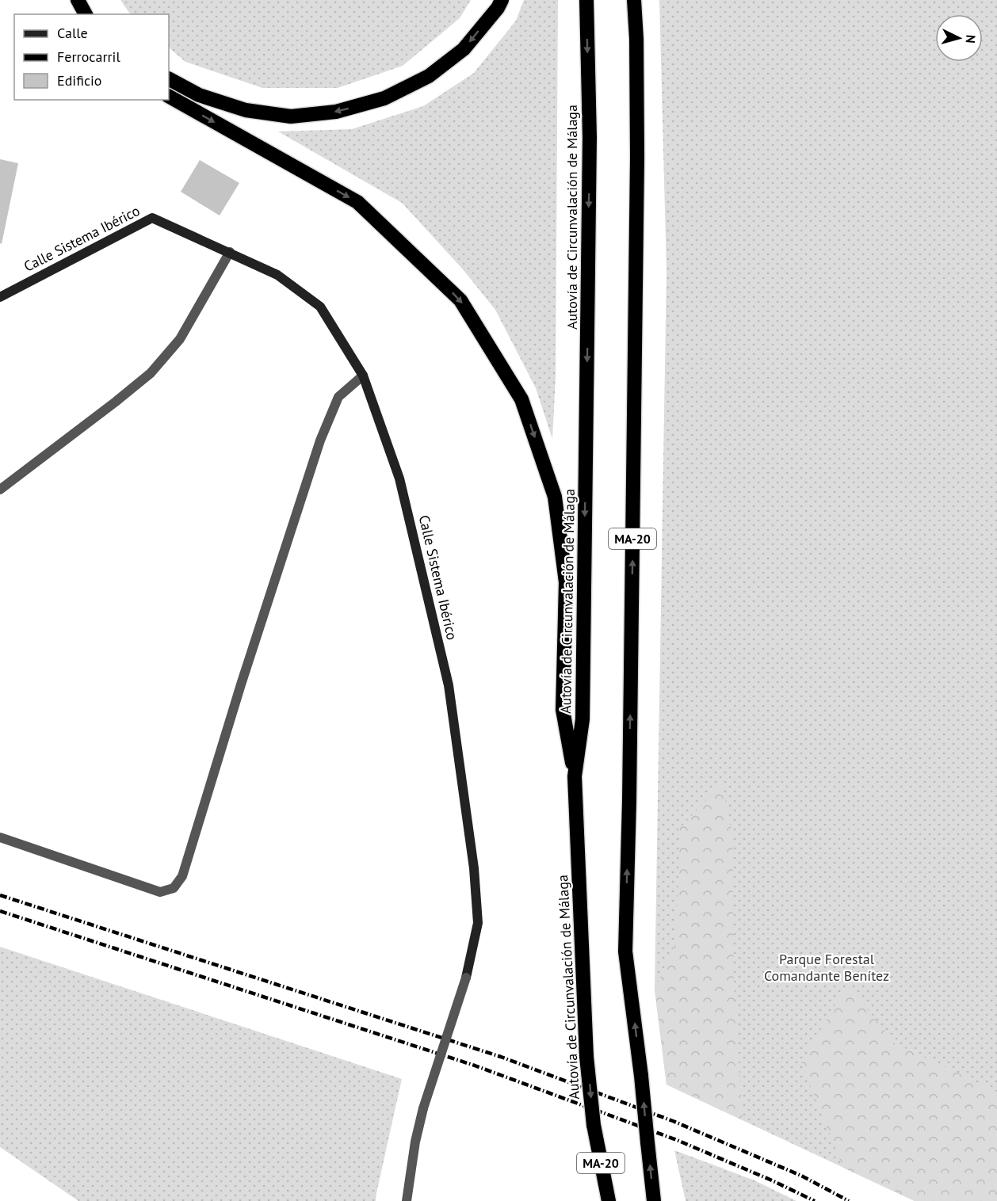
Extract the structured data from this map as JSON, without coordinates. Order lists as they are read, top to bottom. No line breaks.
{"streets":{"highway":["Autovía de Circunvalación de Málaga","MA-20"],"street":["Calle Sistema Ibérico"]},"parks":["Parque Forestal Comandante Benítez"],"legend":["Calle","Ferrocarril","Edificio"],"north":"right"}
